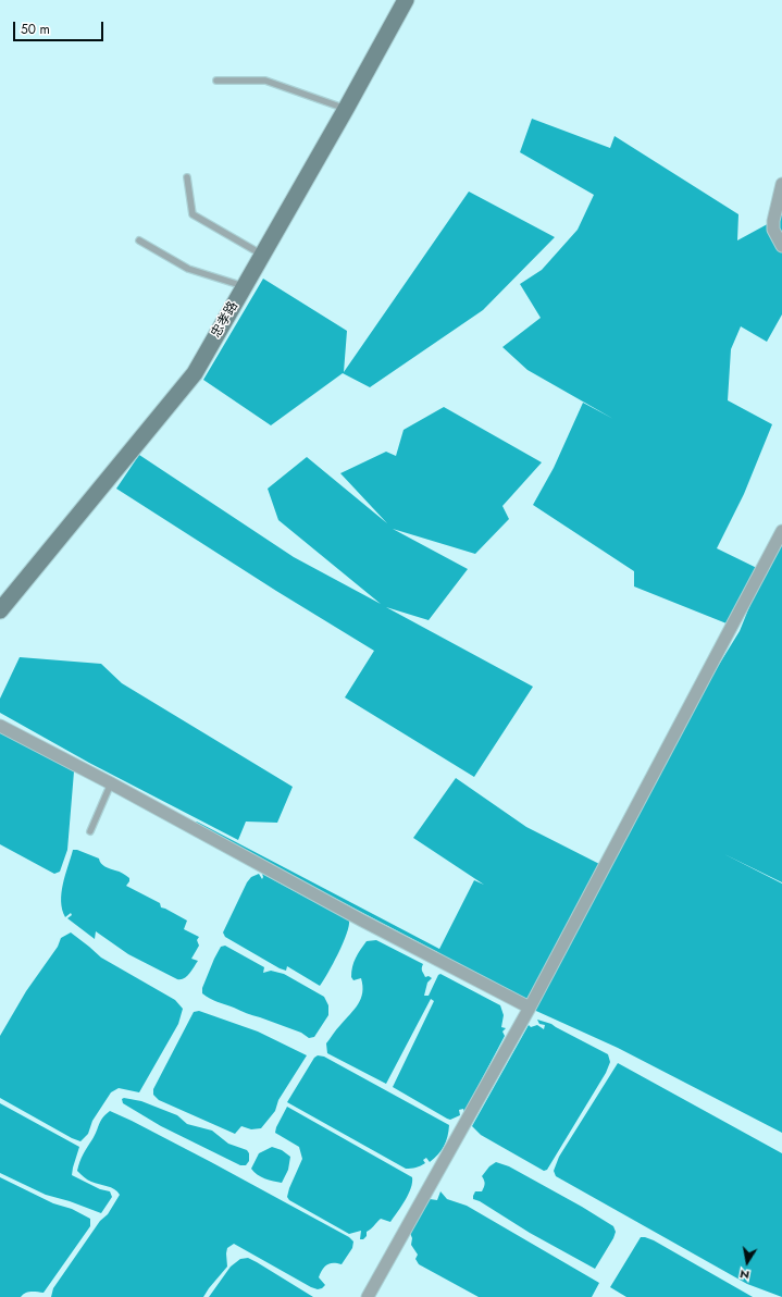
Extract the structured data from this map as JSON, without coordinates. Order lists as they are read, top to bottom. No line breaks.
{"streets":{"street":["忠孝路"]},"scale_bar":"50 m","north":"bottom"}
